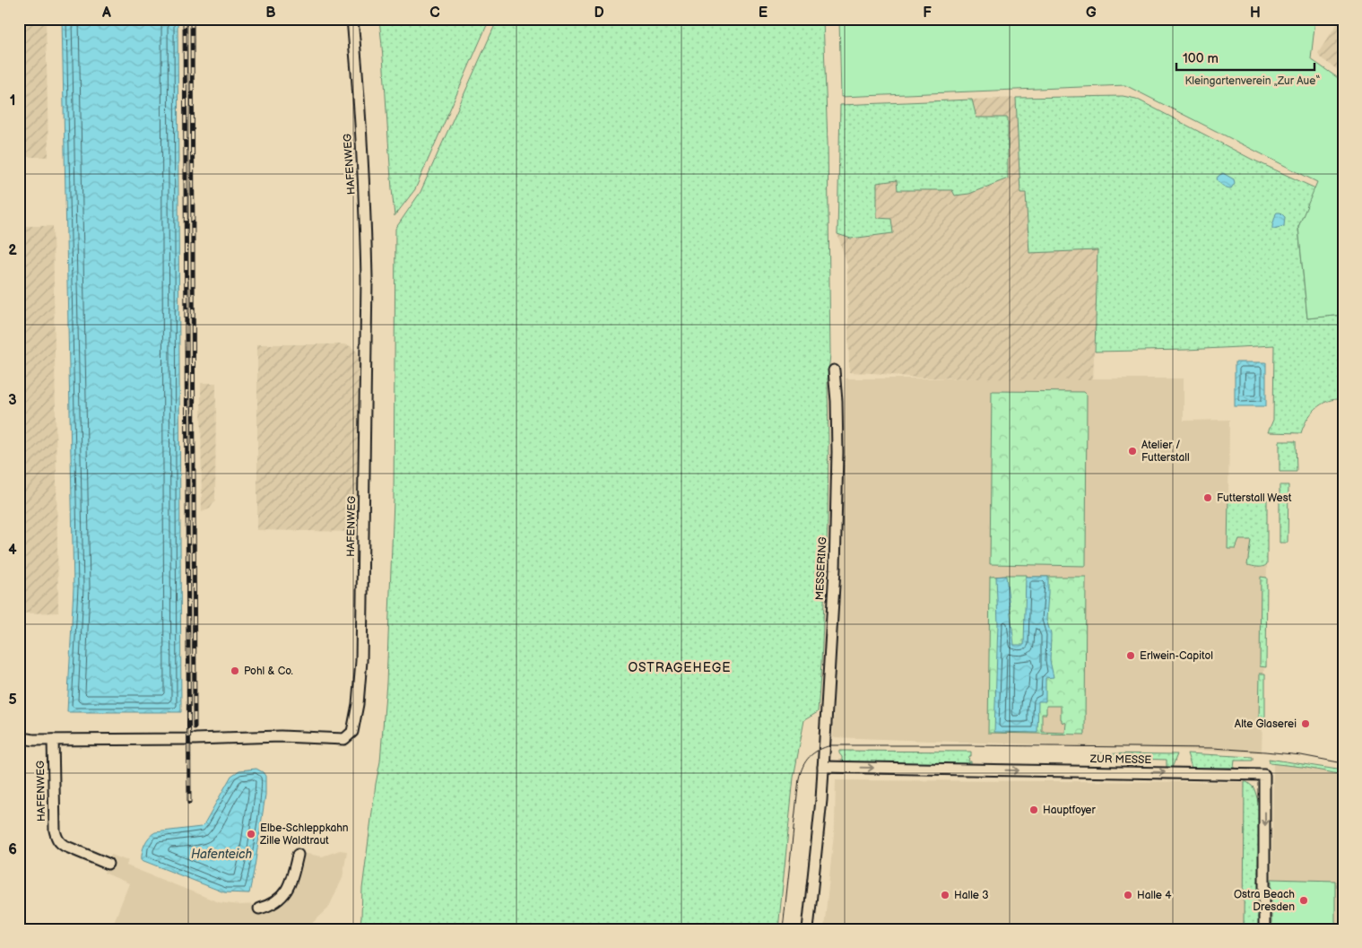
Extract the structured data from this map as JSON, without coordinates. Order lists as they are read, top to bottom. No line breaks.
{"streets":{"street":["HAFENWEG","MESSERING","ZUR MESSE"]},"crossings":[["MESSERING","ZUR MESSE"]],"districts":["OSTRAGEHEGE"],"water":["Hafenteich"],"parks":["Kleingartenverein „Zur Aue“"],"places":["Atelier / Futterstall","Futterstall West","Erlwein-Capitol","Pohl & Co.","Alte Glaserei","Hauptfoyer","Elbe-Schleppkahn Zille Waldtraut","Halle 3","Halle 4","Ostra Beach Dresden"],"scale_bar":"100 m","grid":{"columns":["A","B","C","D","E","F","G","H"],"rows":["1","2","3","4","5","6"]}}
